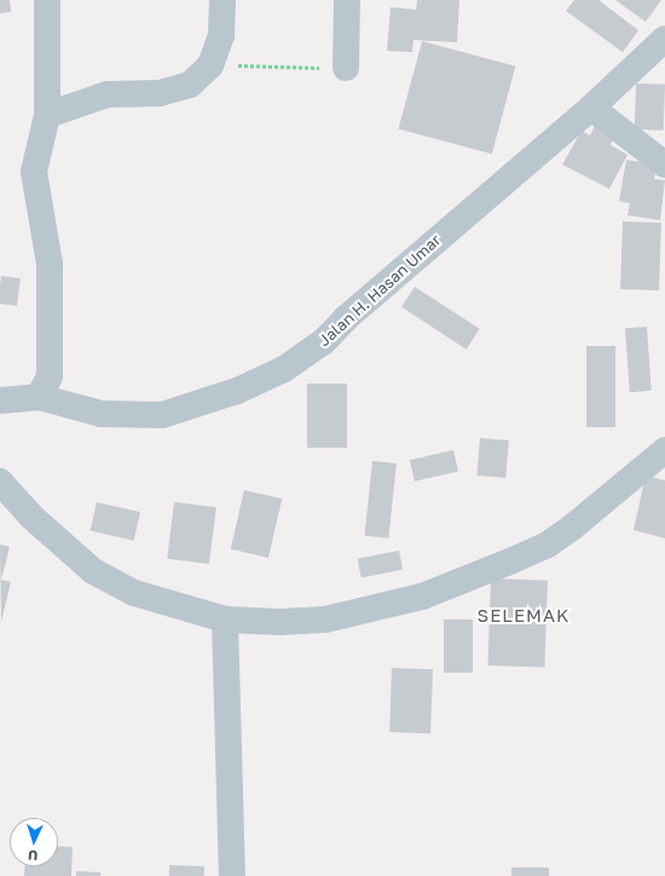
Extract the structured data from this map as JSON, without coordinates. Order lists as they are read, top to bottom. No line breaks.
{"streets":{"street":["Jalan H. Hasan Umar"]},"districts":["SELEMAK"],"north":"bottom"}
